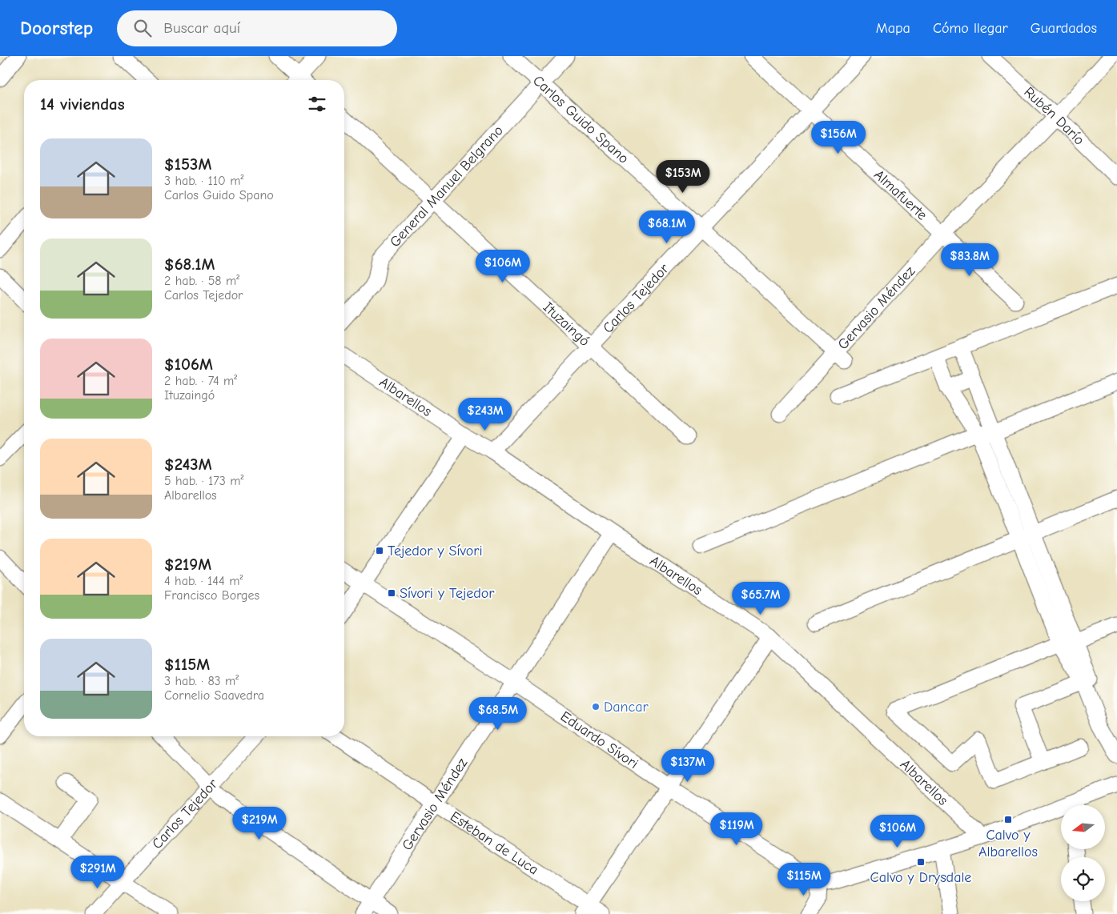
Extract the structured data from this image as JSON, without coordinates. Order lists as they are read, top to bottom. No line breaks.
{"streets":{"street":["Rubén Darío","Carlos Guido Spano","General Manuel Belgrano","Almafuerte","Carlos Tejedor","Gervasio Méndez","Ituzaingó","Albarellos","Eduardo Sívori","Esteban de Luca"]},"crossings":[["Rubén Darío","Gervasio Méndez"],["Carlos Guido Spano","General Manuel Belgrano"],["Carlos Guido Spano","Carlos Tejedor"],["Carlos Guido Spano","Gervasio Méndez"],["General Manuel Belgrano","Ituzaingó"],["Almafuerte","Carlos Tejedor"],["Almafuerte","Gervasio Méndez"],["Carlos Tejedor","Ituzaingó"],["Carlos Tejedor","Albarellos"],["Gervasio Méndez","Albarellos"],["Gervasio Méndez","Eduardo Sívori"],["Gervasio Méndez","Esteban de Luca"]],"places":{"transit":["Tejedor y Sívori","Sívori y Tejedor","Calvo y Albarellos","Calvo y Drysdale"],"other":["Dancar"]},"north":"left","page":{"header":"Doorstep","search":"Buscar aquí","nav":["Mapa","Cómo llegar","Guardados"],"heading":"14 viviendas","price":["$156M","$153M","$68.1M","$83.8M","$106M","$243M","$65.7M","$68.5M","$137M","$219M","$119M","$106M","$291M","$115M"],"list":[{"name":"$153M","note":"3 hab. · 110 m² · Carlos Guido Spano"},{"name":"$68.1M","note":"2 hab. · 58 m² · Carlos Tejedor"},{"name":"$106M","note":"2 hab. · 74 m² · Ituzaingó"},{"name":"$243M","note":"5 hab. · 173 m² · Albarellos"},{"name":"$219M","note":"4 hab. · 144 m² · Francisco Borges"},{"name":"$115M","note":"3 hab. · 83 m² · Cornelio Saavedra"}]}}
